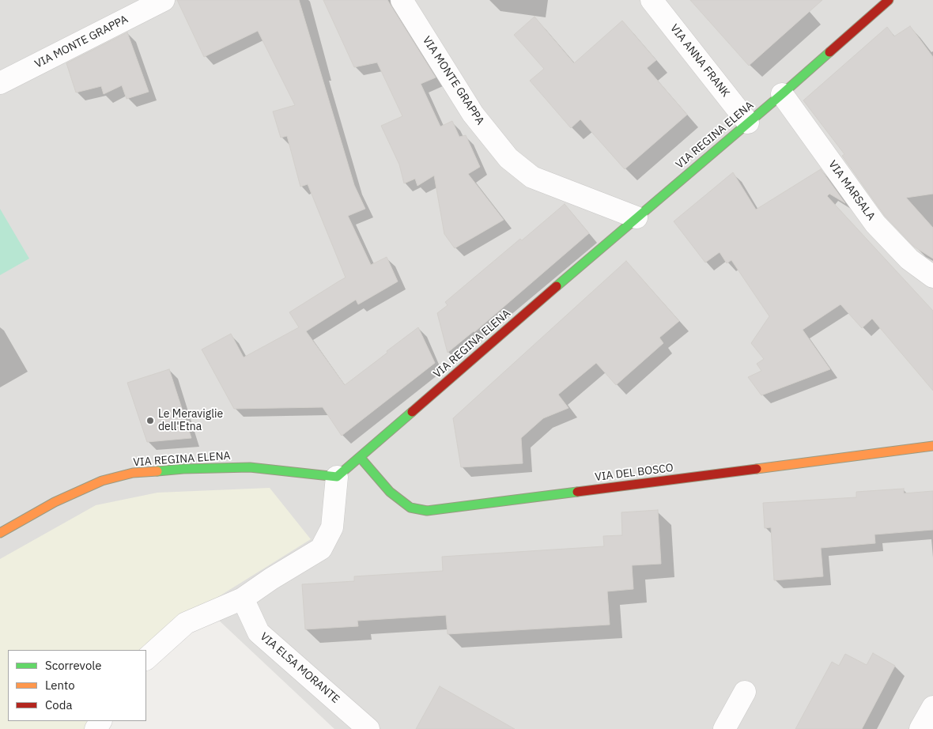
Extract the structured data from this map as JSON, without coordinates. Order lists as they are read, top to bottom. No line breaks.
{"streets":{"street":["VIA MONTE GRAPPA","VIA ANNA FRANK","VIA REGINA ELENA","VIA MARSALA","VIA DEL BOSCO","VIA ELSA MORANTE"]},"crossings":[["VIA MONTE GRAPPA","VIA REGINA ELENA"],["VIA ANNA FRANK","VIA REGINA ELENA"],["VIA REGINA ELENA","VIA MARSALA"],["VIA REGINA ELENA","VIA DEL BOSCO"]],"places":["Le Meraviglie dell'Etna"],"legend":["Scorrevole","Lento","Coda"]}
